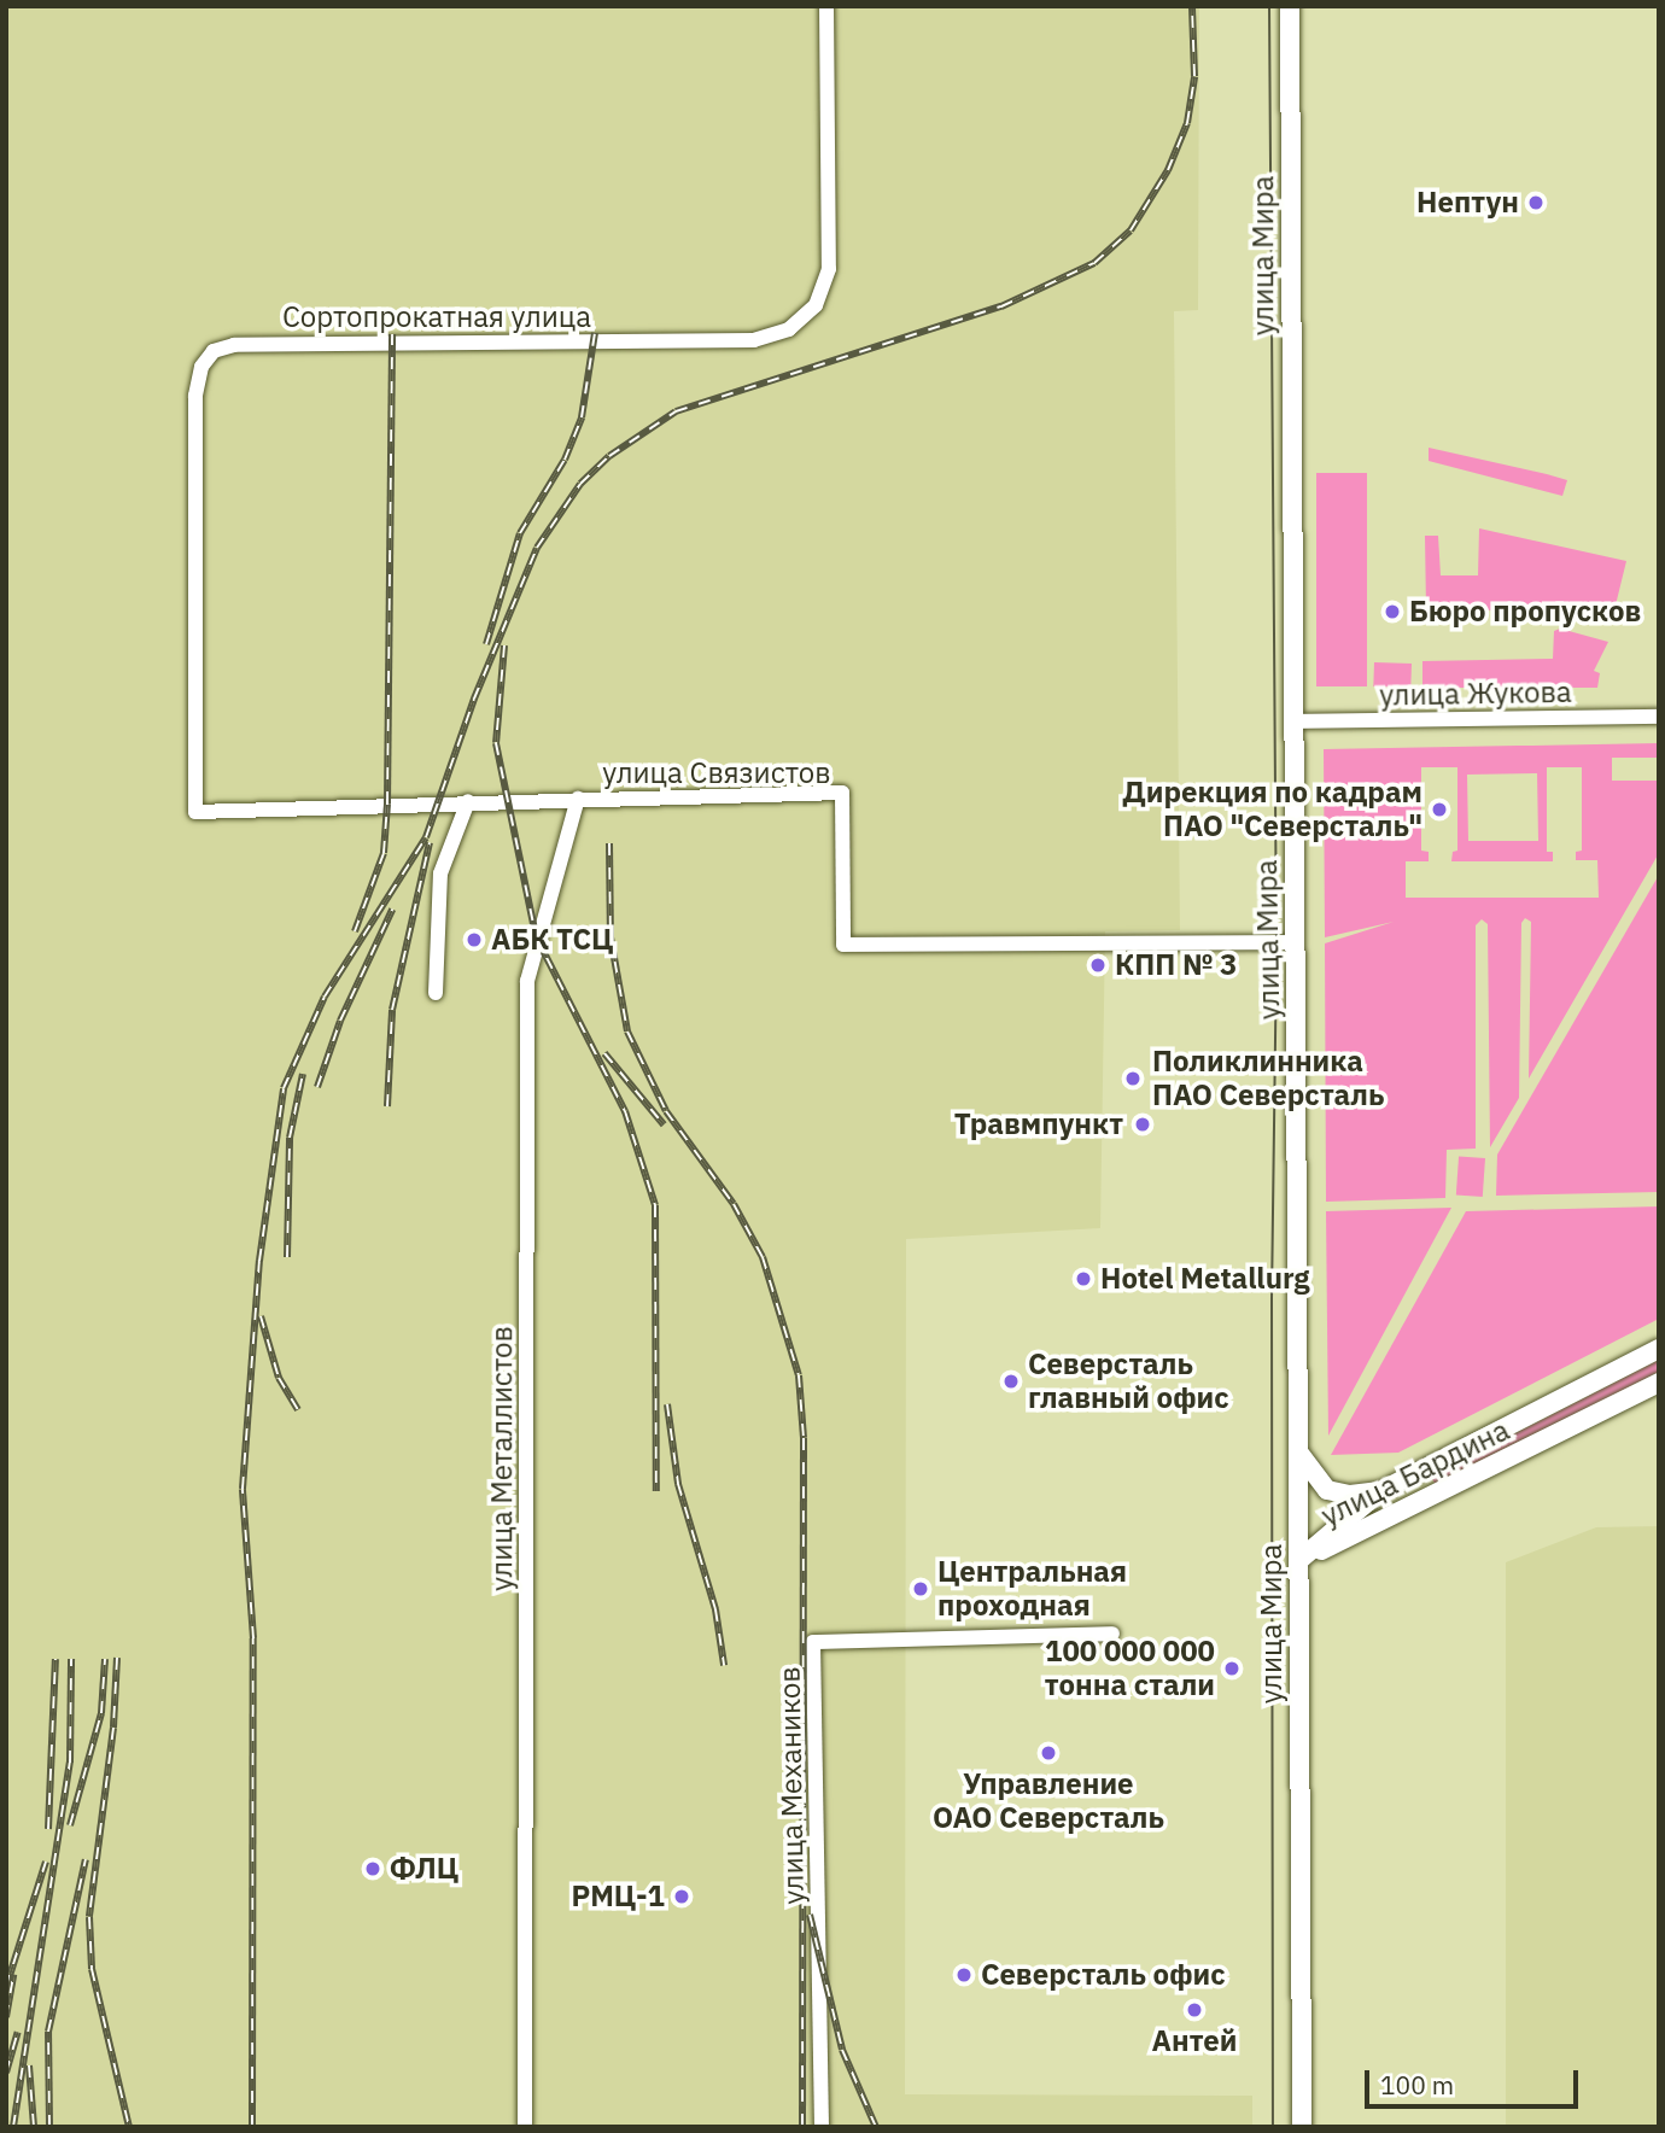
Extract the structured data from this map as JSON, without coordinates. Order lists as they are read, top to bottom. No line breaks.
{"streets":{"main road":["улица Мира","улица Бардина"],"street":["Сортопрокатная улица","улица Жукова","улица Связистов","улица Металлистов","улица Механиков"]},"crossings":[["улица Мира","улица Жукова"],["улица Мира","улица Связистов"],["улица Мира","улица Бардина"],["Сортопрокатная улица","улица Связистов"],["улица Связистов","улица Металлистов"]],"places":["Нептун","Бюро пропусков","Дирекция по кадрам ПАО \"Северсталь\"","АБК ТСЦ","КПП № 3","Поликлинника ПАО Северсталь","Травмпункт","Hotel Metallurg","Северсталь главный офис","Центральная проходная","100 000 000 тонна стали","Управление OAO Северсталь","ФЛЦ","РМЦ-1","Северсталь офис","Антей"],"scale_bar":"100 m"}
